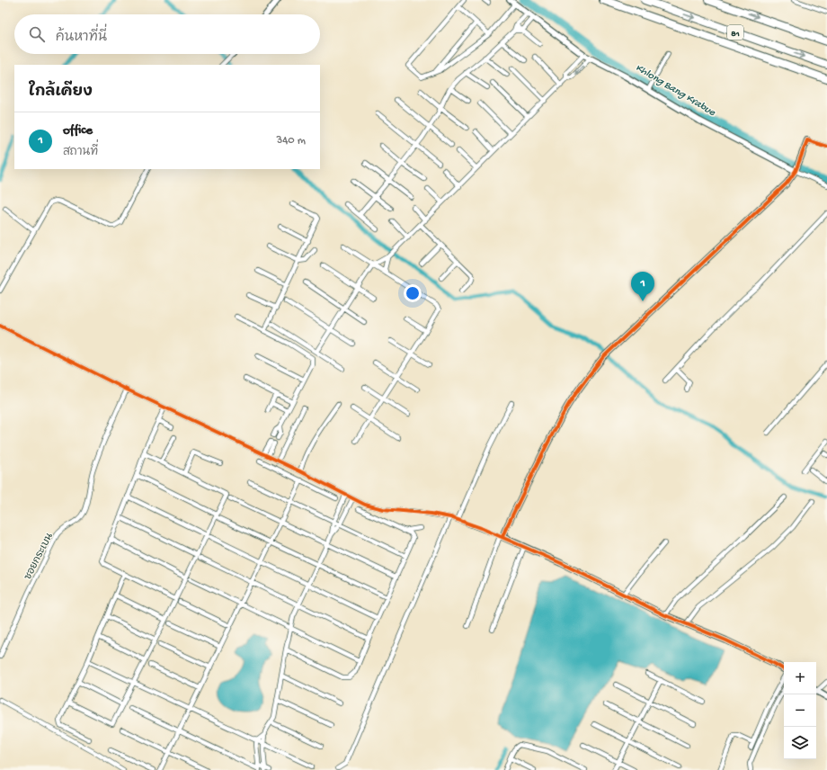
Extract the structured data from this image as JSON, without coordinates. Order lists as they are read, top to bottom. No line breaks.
{"streets":{"highway":["81"],"street":["ซอยกระเบน"]},"water":["Khlong Bang Krabue"],"page":{"search":"ค้นหาที่นี่","heading":"ใกล้เคียง","list":[{"mark":"1","name":"office","note":"สถานที่","value":"340 m"}],"pins":"1","map_buttons":["+","−"]}}
